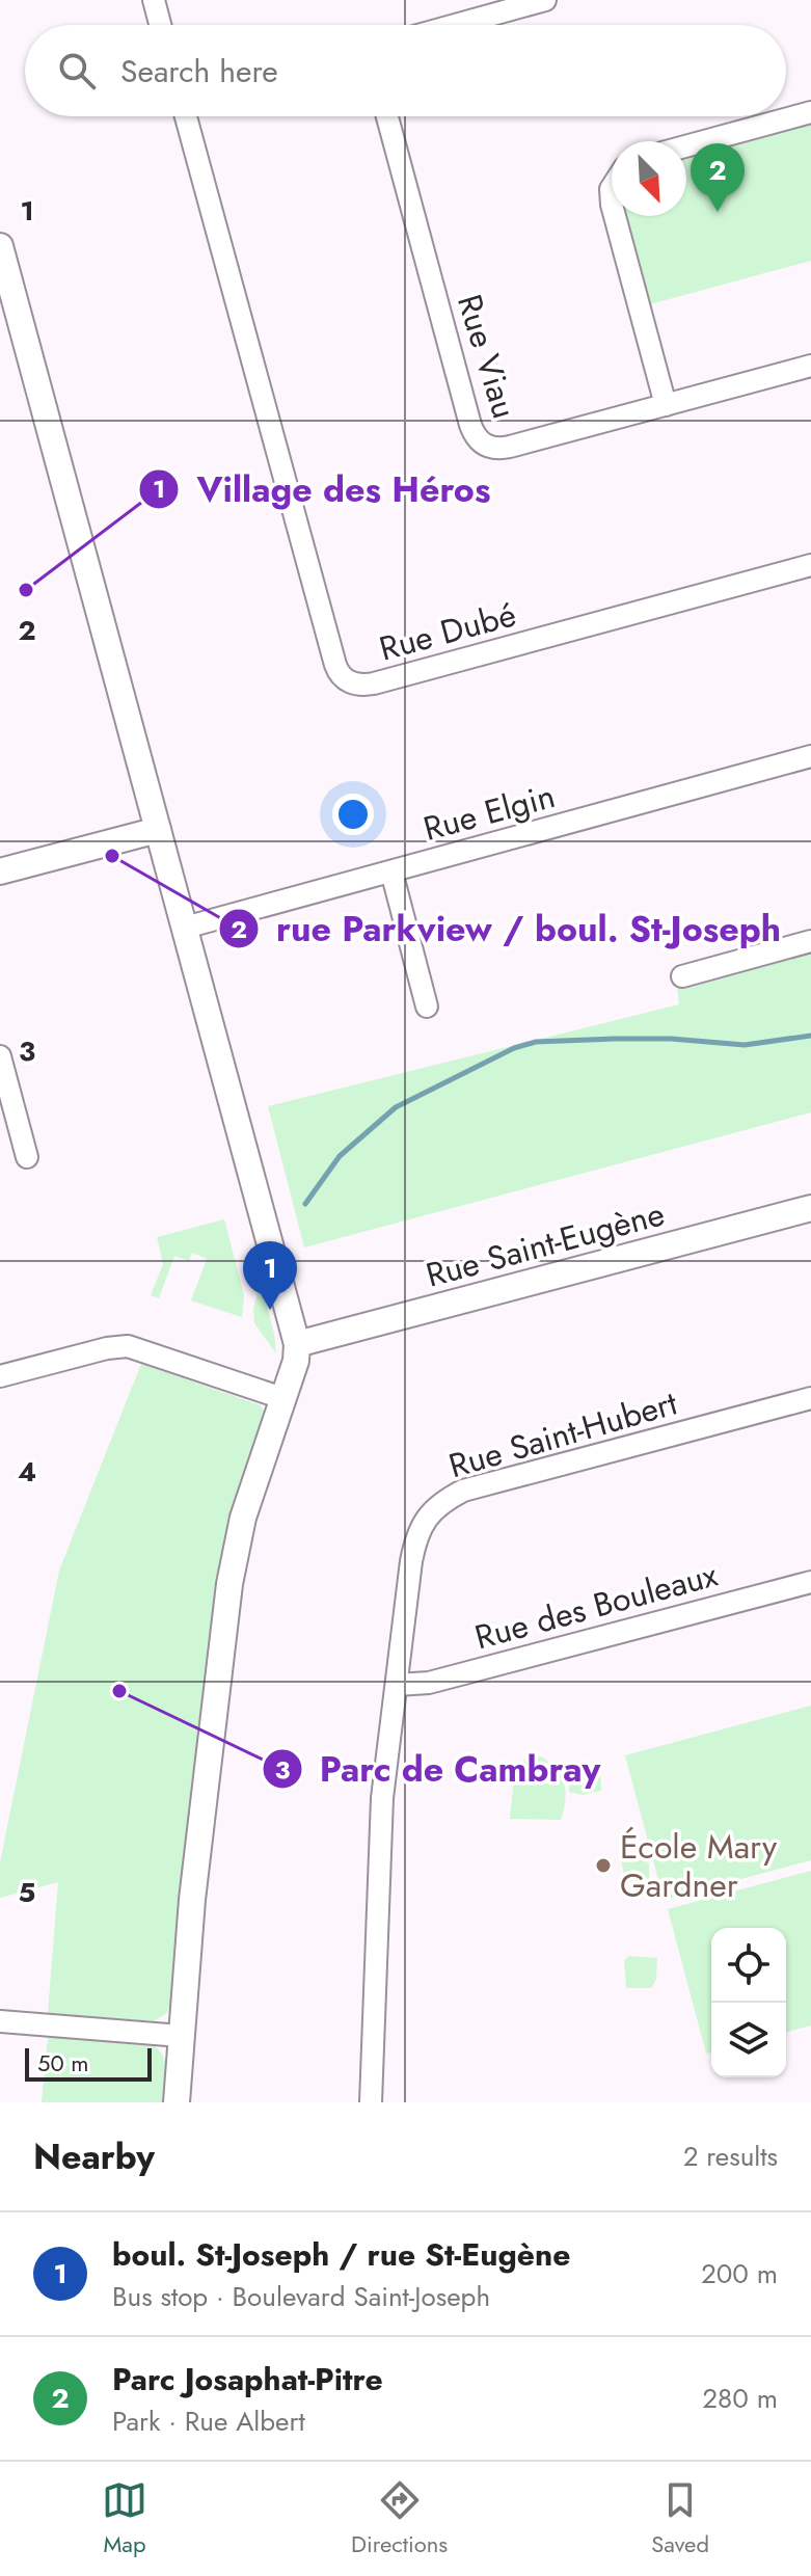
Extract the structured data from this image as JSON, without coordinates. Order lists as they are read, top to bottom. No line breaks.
{"streets":{"street":["Rue Viau","Rue Dubé","Rue Elgin","Rue Saint-Eugène","Rue Saint-Hubert","Rue des Bouleaux"]},"crossings":[["Rue Saint-Hubert","Rue des Bouleaux"]],"places":["Village des Héros","rue Parkview / boul. St-Joseph","Parc de Cambray","École Mary Gardner"],"scale_bar":"50 m","north":"bottom right","page":{"search":"Search here","pins":["2","1"],"scale":"50 m","heading":["Nearby","2 results"],"list":[{"mark":"1","name":"boul. St-Joseph / rue St-Eugène","note":"Bus stop · Boulevard Saint-Joseph","value":"200 m"},{"mark":"2","name":"Parc Josaphat-Pitre","note":"Park · Rue Albert","value":"280 m"}],"nav":["Map","Directions","Saved"]},"grid":{"rows":["1","2","3","4","5"]}}
